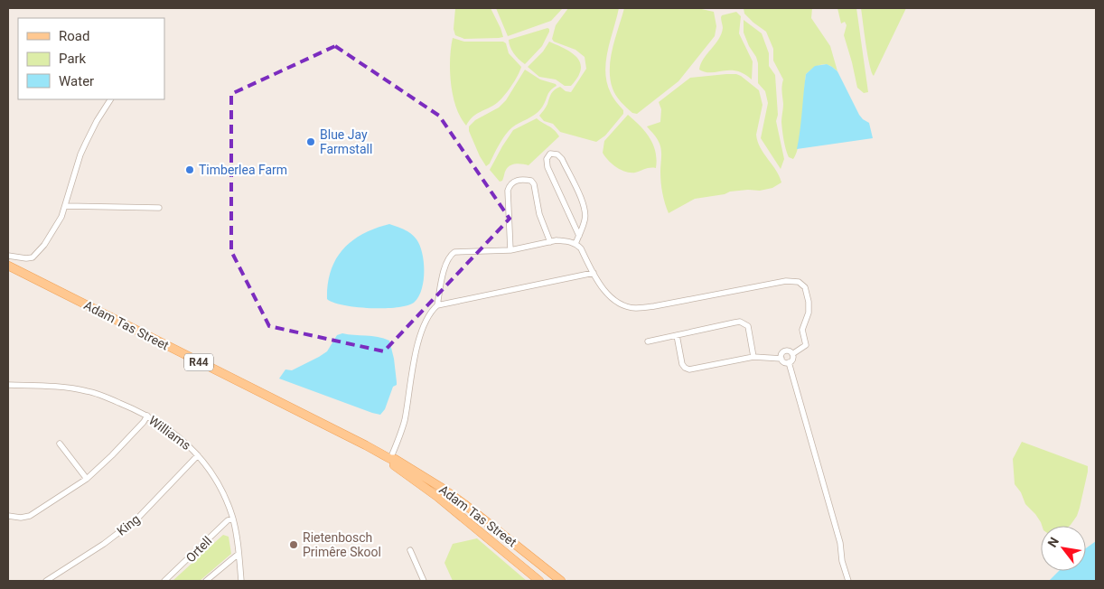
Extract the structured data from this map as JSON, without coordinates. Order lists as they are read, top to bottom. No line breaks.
{"streets":{"main road":["Adam Tas Street","R44"],"street":["Williams","King","Ortell"]},"crossings":[["Williams","King"],["Williams","Ortell"]],"places":["Blue Jay Farmstall","Timberlea Farm","Rietenbosch Primêre Skool"],"legend":["Road","Park","Water"],"north":"top left"}
